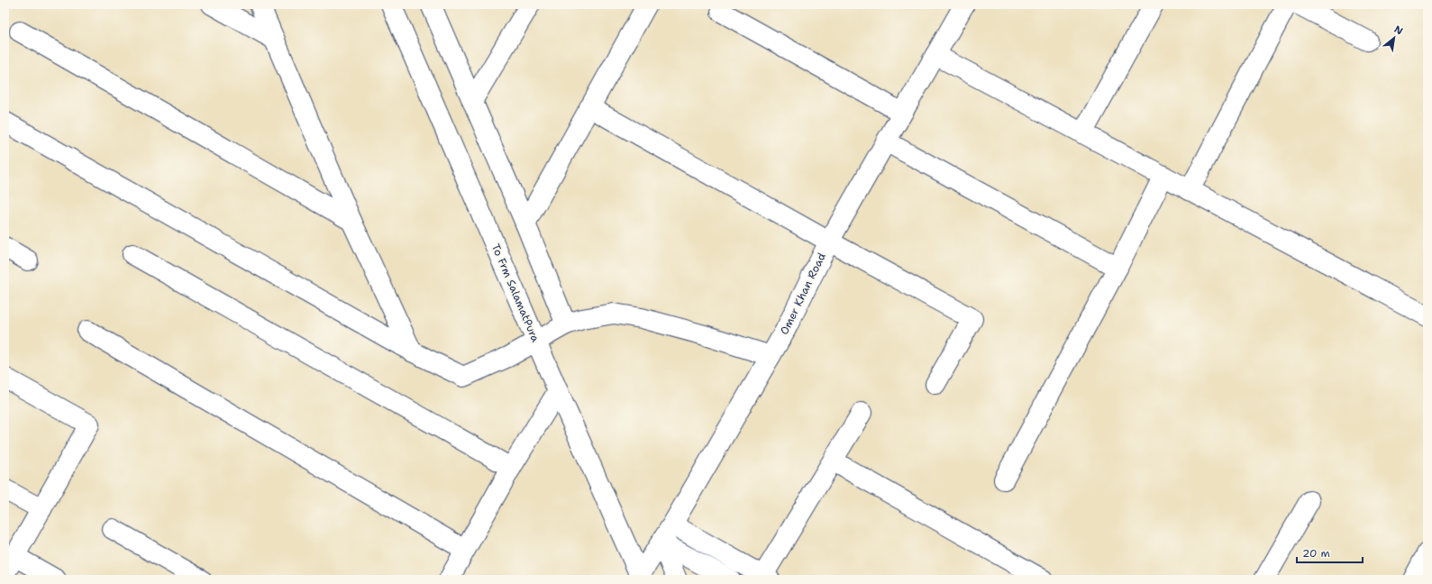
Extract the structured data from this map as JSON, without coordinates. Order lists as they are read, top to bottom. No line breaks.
{"streets":{"street":["To Frm SalamatPura","Omer Khan Road"]},"crossings":[["To Frm SalamatPura","Omer Khan Road"]],"scale_bar":"20 m","north":"top right"}
